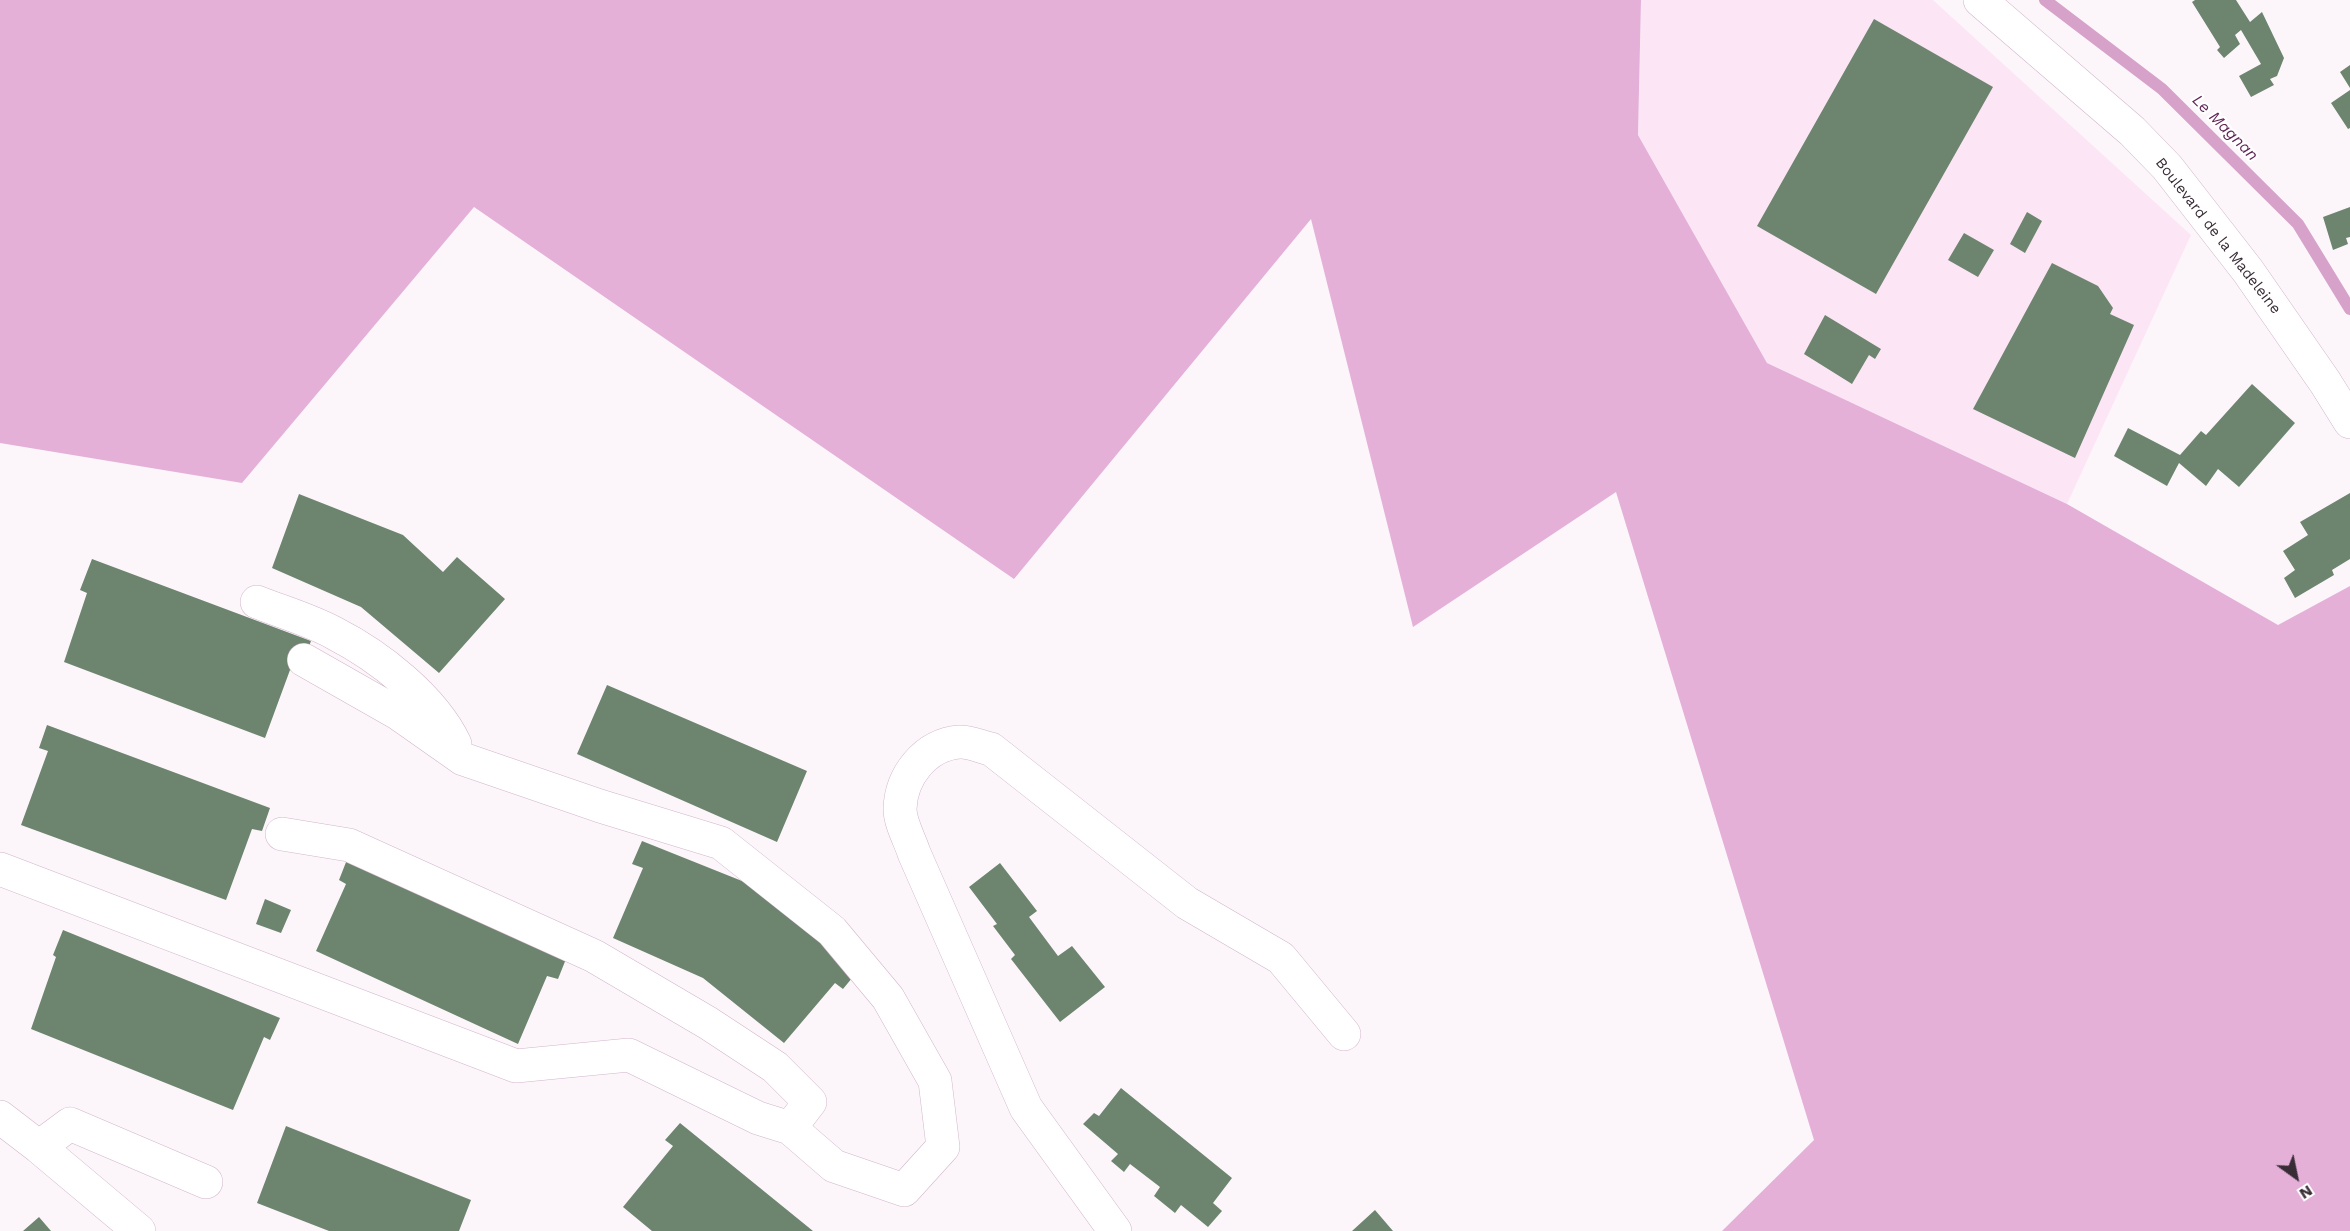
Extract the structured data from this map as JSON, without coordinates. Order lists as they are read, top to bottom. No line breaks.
{"streets":{"street":["Boulevard de la Madeleine"]},"water":["Le Magnan"],"north":"bottom right"}
